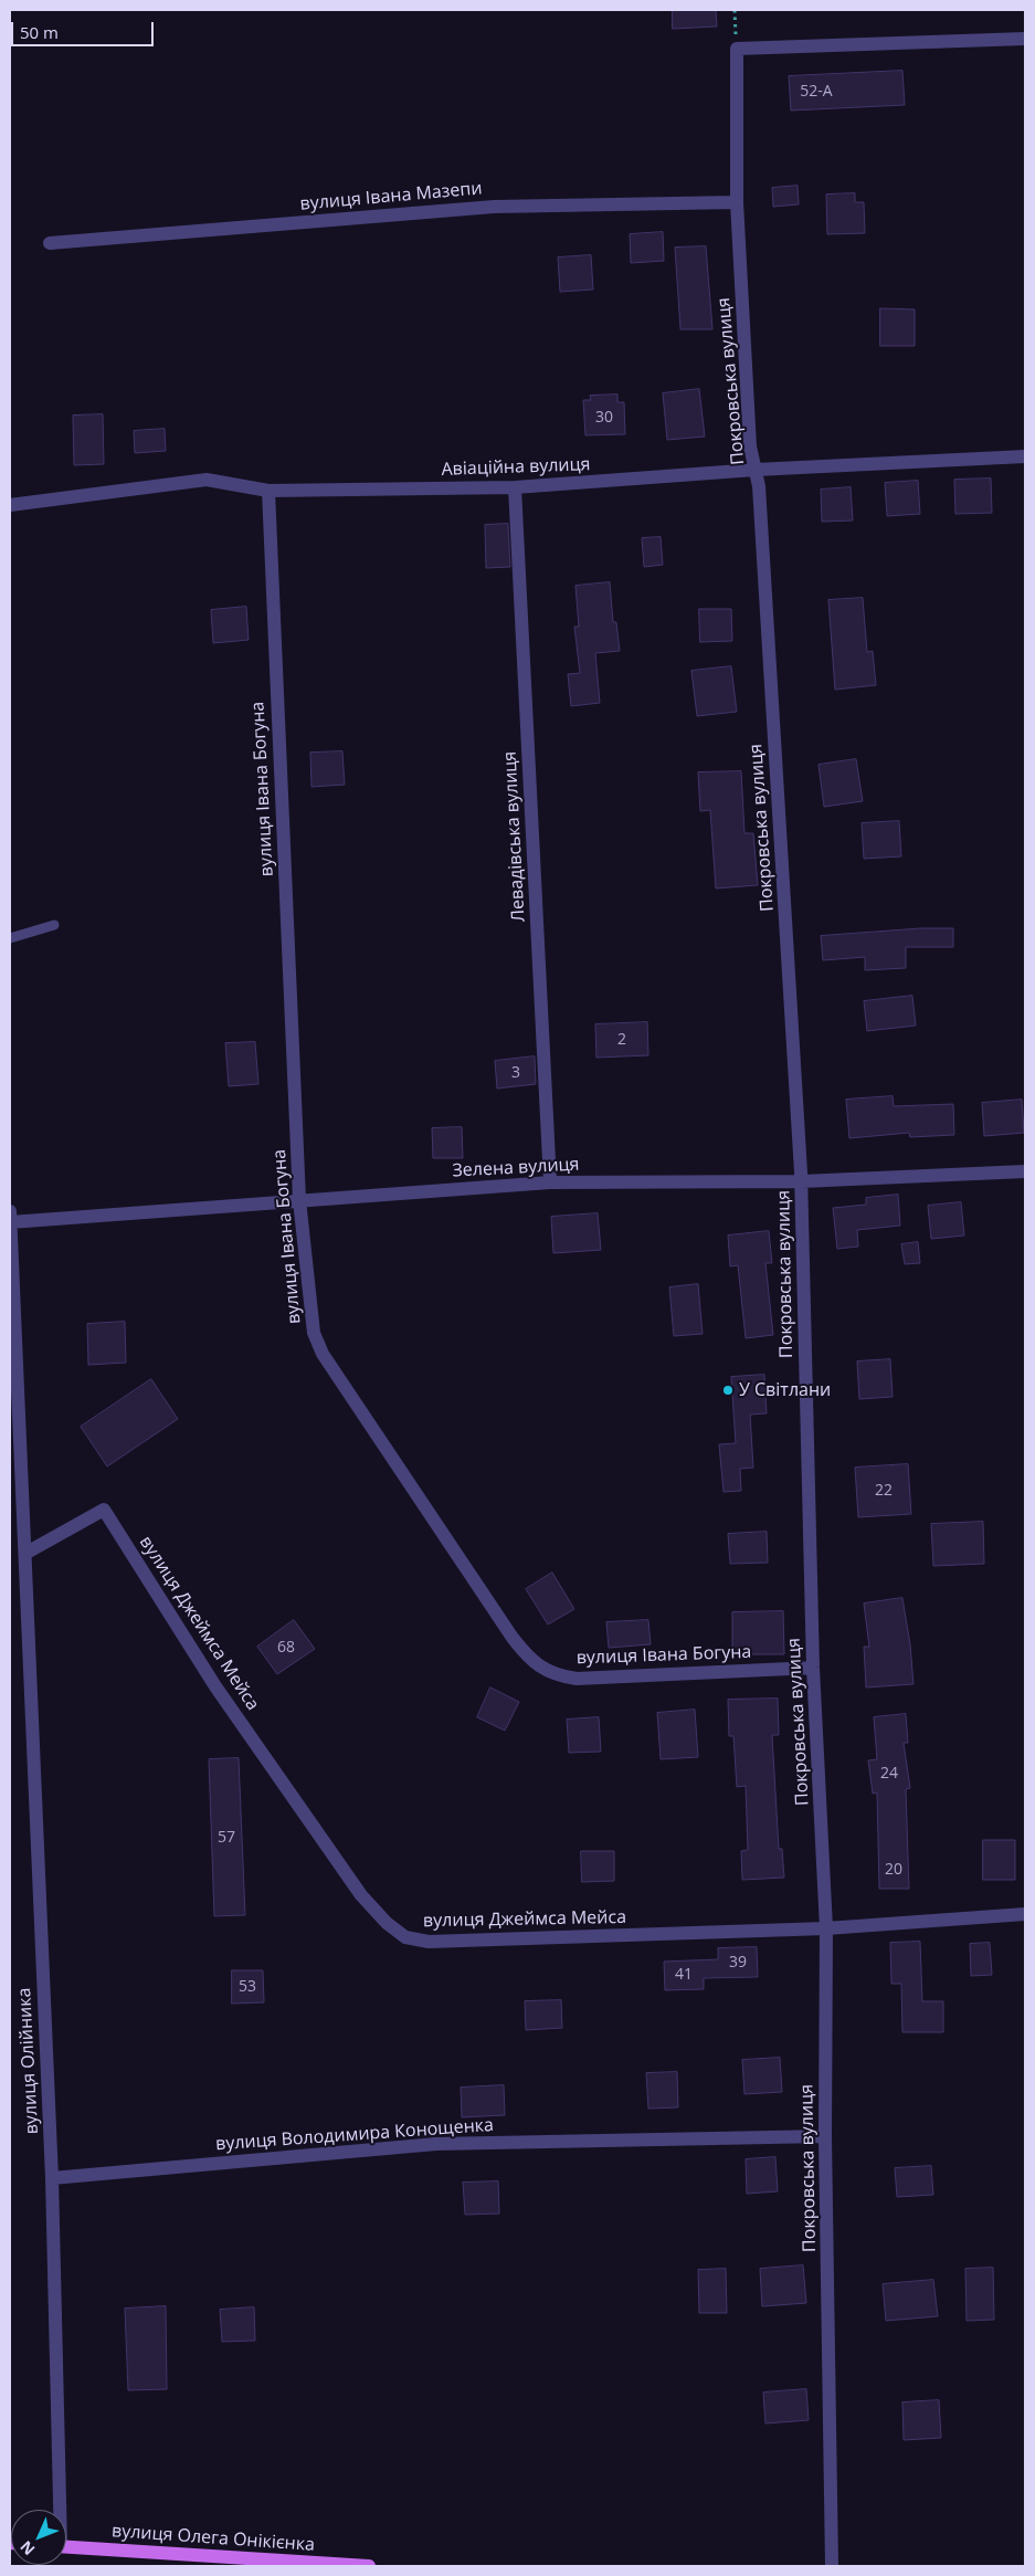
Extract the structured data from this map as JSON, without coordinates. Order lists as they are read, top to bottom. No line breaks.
{"streets":{"main road":["вулиця Олега Онікієнка"],"street":["вулиця Івана Мазепи","Покровська вулиця","Авіаційна вулиця","вулиця Івана Богуна","Левадівська вулиця","Зелена вулиця","вулиця Джеймса Мейса","вулиця Олійника","вулиця Володимира Конощенка"]},"crossings":[["вулиця Івана Мазепи","Покровська вулиця"],["Покровська вулиця","Авіаційна вулиця"],["Покровська вулиця","вулиця Івана Богуна"],["Покровська вулиця","Зелена вулиця"],["Покровська вулиця","вулиця Джеймса Мейса"],["Покровська вулиця","вулиця Володимира Конощенка"],["Авіаційна вулиця","вулиця Івана Богуна"],["Авіаційна вулиця","Левадівська вулиця"],["вулиця Івана Богуна","Зелена вулиця"],["Левадівська вулиця","Зелена вулиця"],["Зелена вулиця","вулиця Олійника"],["вулиця Джеймса Мейса","вулиця Олійника"],["вулиця Олійника","вулиця Володимира Конощенка"]],"places":["У Світлани"],"house_numbers":["52-А","30","2","3","22","68","24","57","20","39","41","53"],"scale_bar":"50 m","north":"bottom left"}
